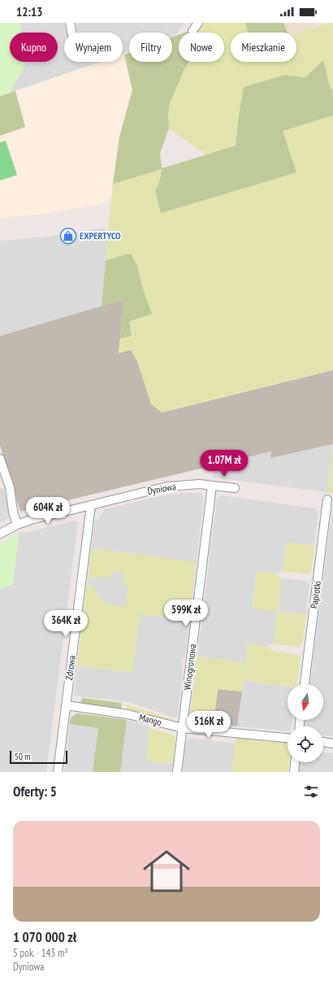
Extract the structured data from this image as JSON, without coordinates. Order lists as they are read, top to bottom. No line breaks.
{"streets":{"street":["Dyniowa","Paprotki","Winogronowa","Zdrowa","Mango"]},"crossings":[["Dyniowa","Winogronowa"],["Dyniowa","Zdrowa"],["Winogronowa","Mango"],["Zdrowa","Mango"]],"places":{"shop":["EXPERTYCO"]},"scale_bar":"50 m","north":"bottom","page":{"status":"12:13","chip":["Kupno","Wynajem","Filtry","Nowe","Mieszkanie"],"price":["1.07M zł","604K zł","599K zł","364K zł","516K zł"],"scale":"50 m","heading":"Oferty: 5","list":[{"name":"1 070 000 zł","note":"5 pok. · 143 m² · Dyniowa"}]}}
